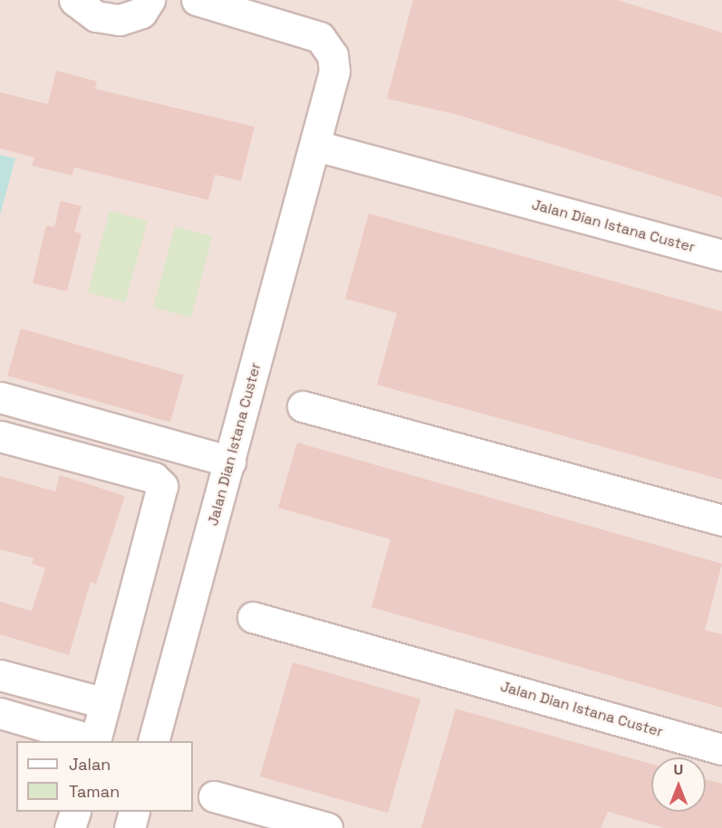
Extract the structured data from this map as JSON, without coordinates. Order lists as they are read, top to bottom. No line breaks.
{"streets":{"street":["Jalan Dian Istana Custer"]},"legend":["Jalan","Taman"],"north":"top"}
